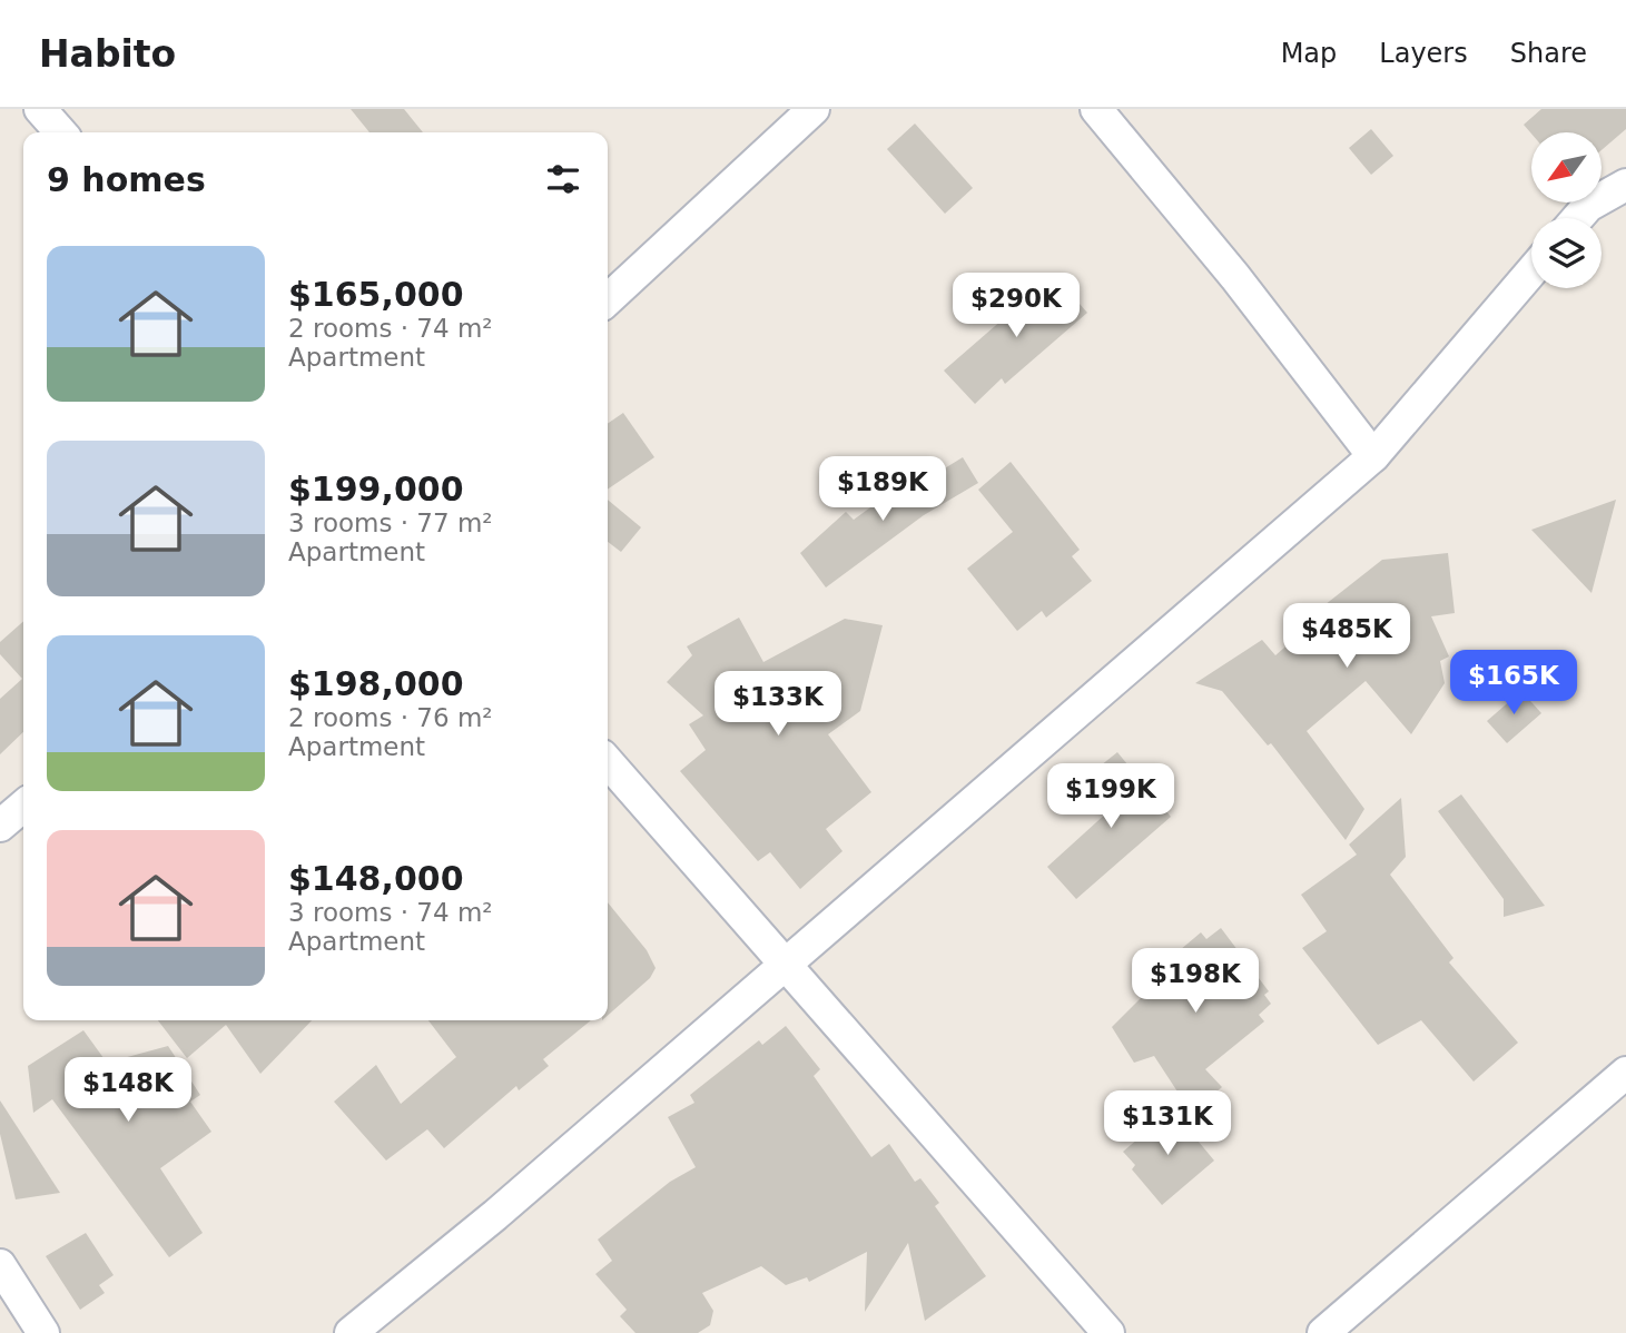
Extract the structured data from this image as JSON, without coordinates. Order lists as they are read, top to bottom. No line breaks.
{"north":"bottom left","page":{"header":"Habito","nav":["Map","Layers","Share"],"heading":"9 homes","list":[{"name":"$165,000","note":"2 rooms · 74 m² · Apartment"},{"name":"$199,000","note":"3 rooms · 77 m² · Apartment"},{"name":"$198,000","note":"2 rooms · 76 m² · Apartment"},{"name":"$148,000","note":"3 rooms · 74 m² · Apartment"}],"price":["$290K","$189K","$485K","$165K","$133K","$199K","$198K","$148K","$131K"]}}
